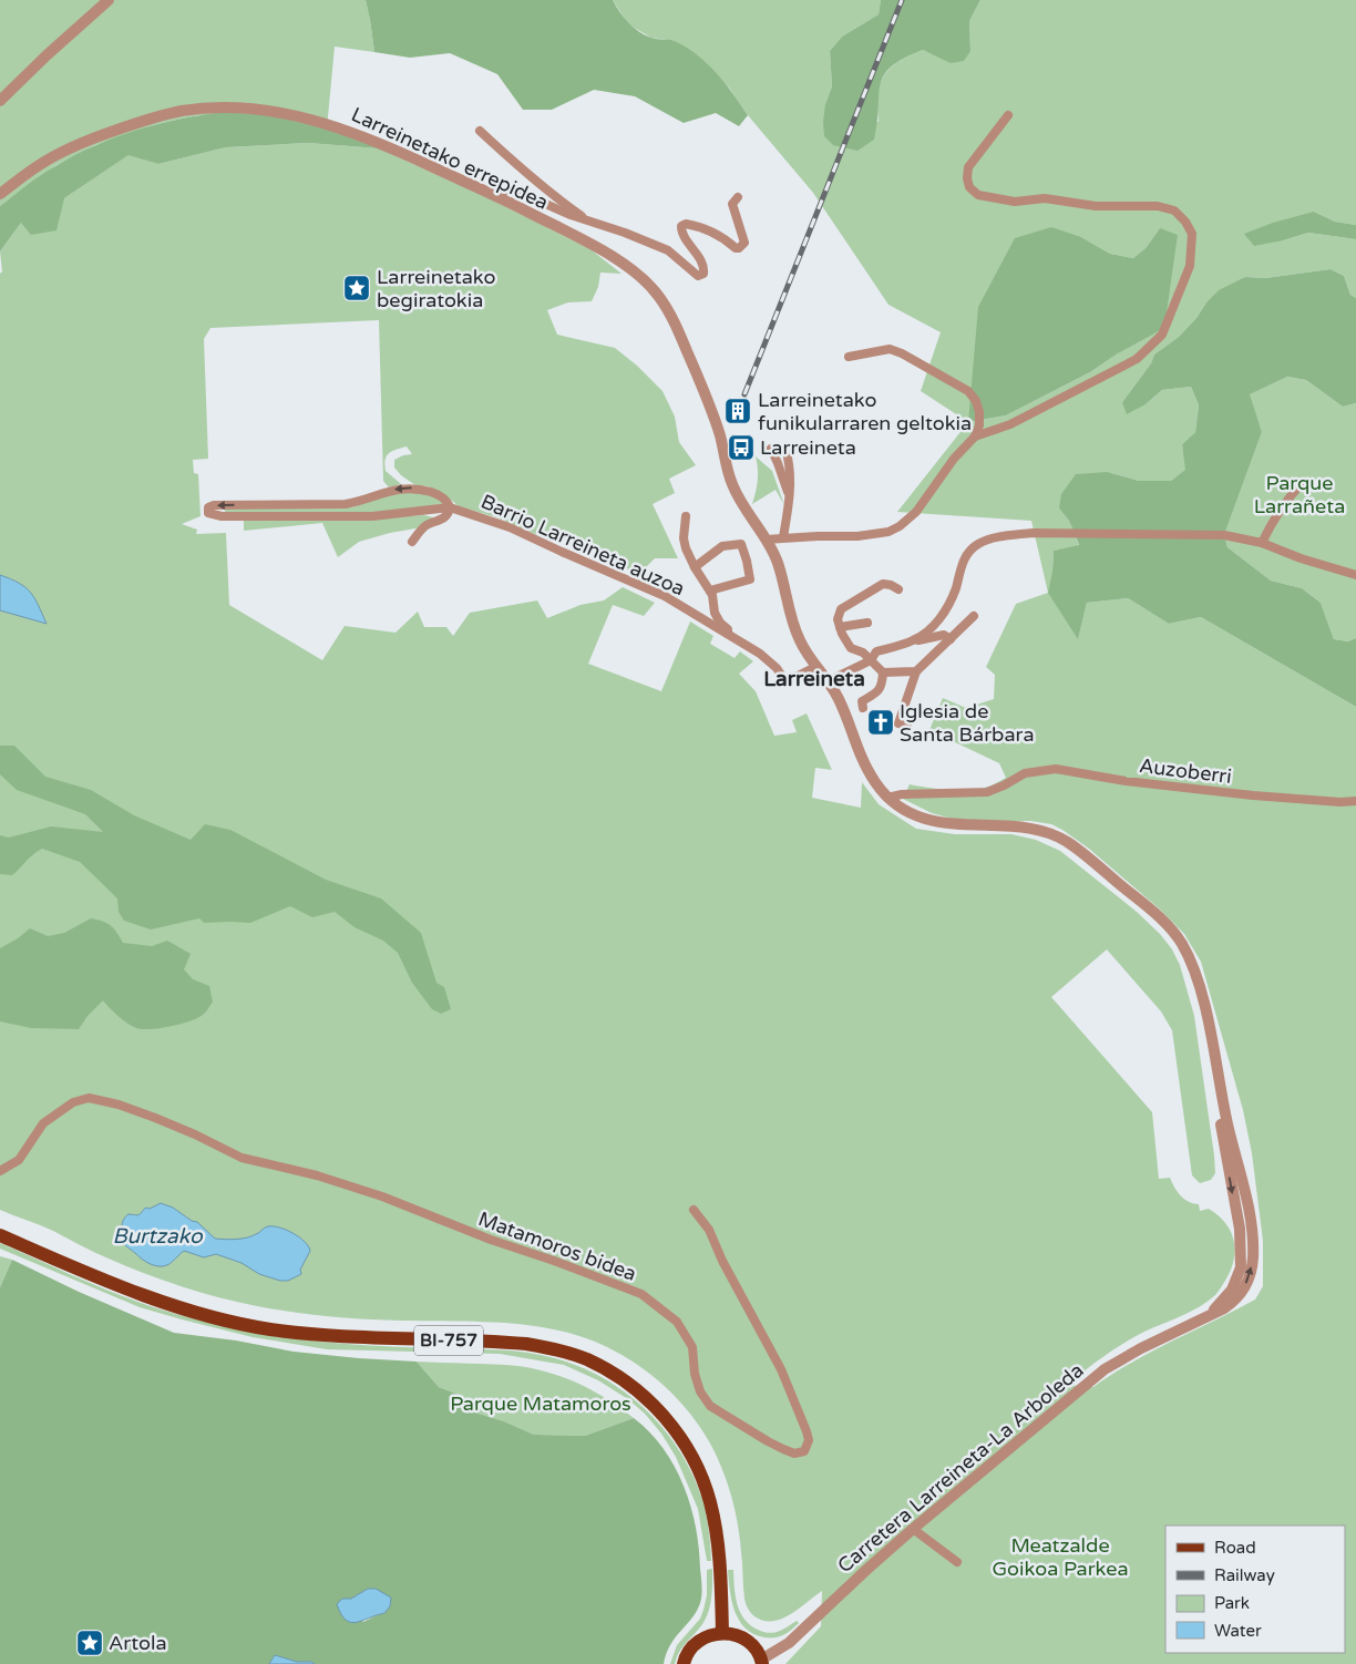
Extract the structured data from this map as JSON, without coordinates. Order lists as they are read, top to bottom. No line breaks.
{"streets":{"main road":["BI-757"],"street":["Larreinetako errepidea","Barrio Larreineta auzoa","Auzoberri","Matamoros bidea","Carretera Larreineta-La Arboleda"]},"crossings":[["Auzoberri","Carretera Larreineta-La Arboleda"]],"districts":["Larreineta"],"water":["Burtzako"],"parks":["Parque Larrañeta","Parque Matamoros","Meatzalde Goikoa Parkea"],"places":{"place":["Larreinetako begiratokia","Artola"],"building":["Larreinetako funikularraren geltokia"],"bus stop":["Larreineta"],"church":["Iglesia de Santa Bárbara"]},"legend":["Road","Railway","Park","Water"]}
